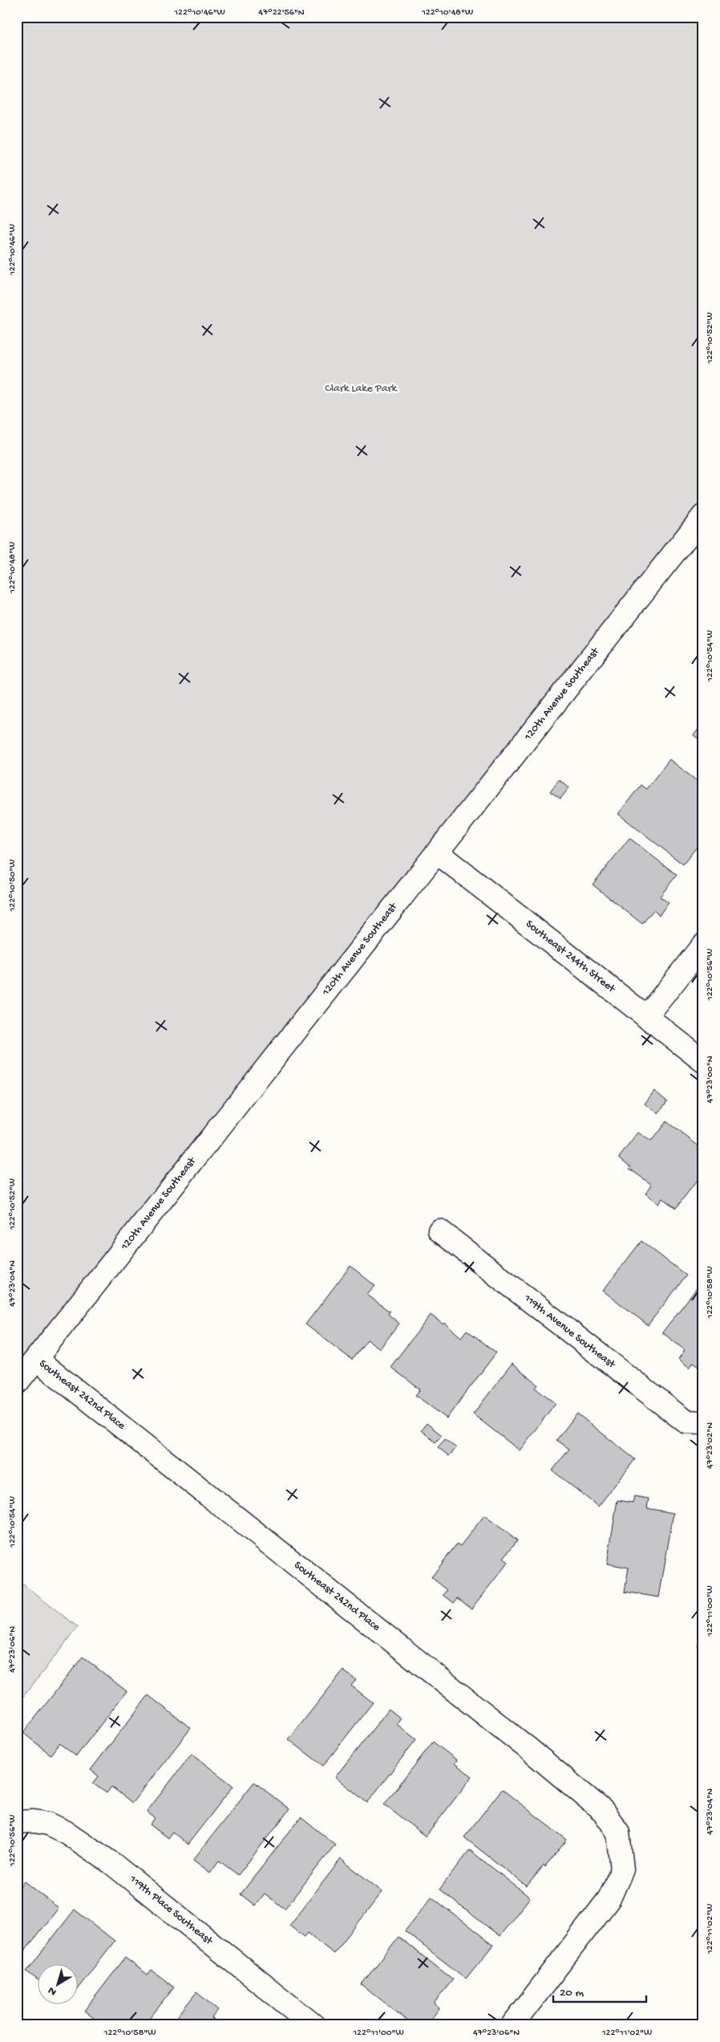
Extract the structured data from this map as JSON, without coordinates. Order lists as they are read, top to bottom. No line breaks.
{"streets":{"street":["120th Avenue Southeast","Southeast 244th Street","119th Avenue Southeast","Southeast 242nd Place","119th Place Southeast"]},"crossings":[["120th Avenue Southeast","Southeast 244th Street"],["120th Avenue Southeast","Southeast 242nd Place"]],"parks":["Clark Lake Park"],"scale_bar":"20 m","north":"bottom left","coordinates":["122°10'46\"W","47°22'56\"N","122°10'48\"W","122°10'52\"W","122°10'54\"W","122°10'50\"W","122°10'56\"W","47°23'00\"N","47°23'04\"N","122°10'58\"W","47°23'02\"N","122°11'00\"W","47°23'06\"N","122°11'02\"W"]}
